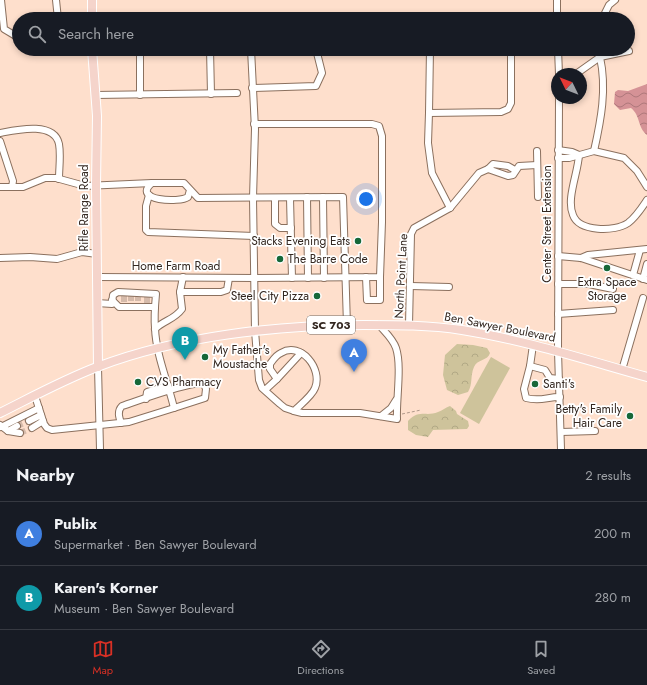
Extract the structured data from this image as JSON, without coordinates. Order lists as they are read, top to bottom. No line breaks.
{"streets":{"main road":["Rifle Range Road","SC 703","Ben Sawyer Boulevard"],"street":["Center Street Extension","Home Farm Road","North Point Lane"]},"crossings":[["Rifle Range Road","Home Farm Road"],["Rifle Range Road","Ben Sawyer Boulevard"],["Center Street Extension","Ben Sawyer Boulevard"],["North Point Lane","Ben Sawyer Boulevard"]],"places":["Stacks Evening Eats","The Barre Code","Extra Space Storage","Steel City Pizza","My Father's Moustache","CVS Pharmacy","Santi's","Betty's Family Hair Care"],"north":"top left","page":{"search":"Search here","pins":["B","A"],"heading":["Nearby","2 results"],"list":[{"mark":"A","name":"Publix","note":"Supermarket · Ben Sawyer Boulevard","value":"200 m"},{"mark":"B","name":"Karen's Korner","note":"Museum · Ben Sawyer Boulevard","value":"280 m"}],"nav":["Map","Directions","Saved"]}}
